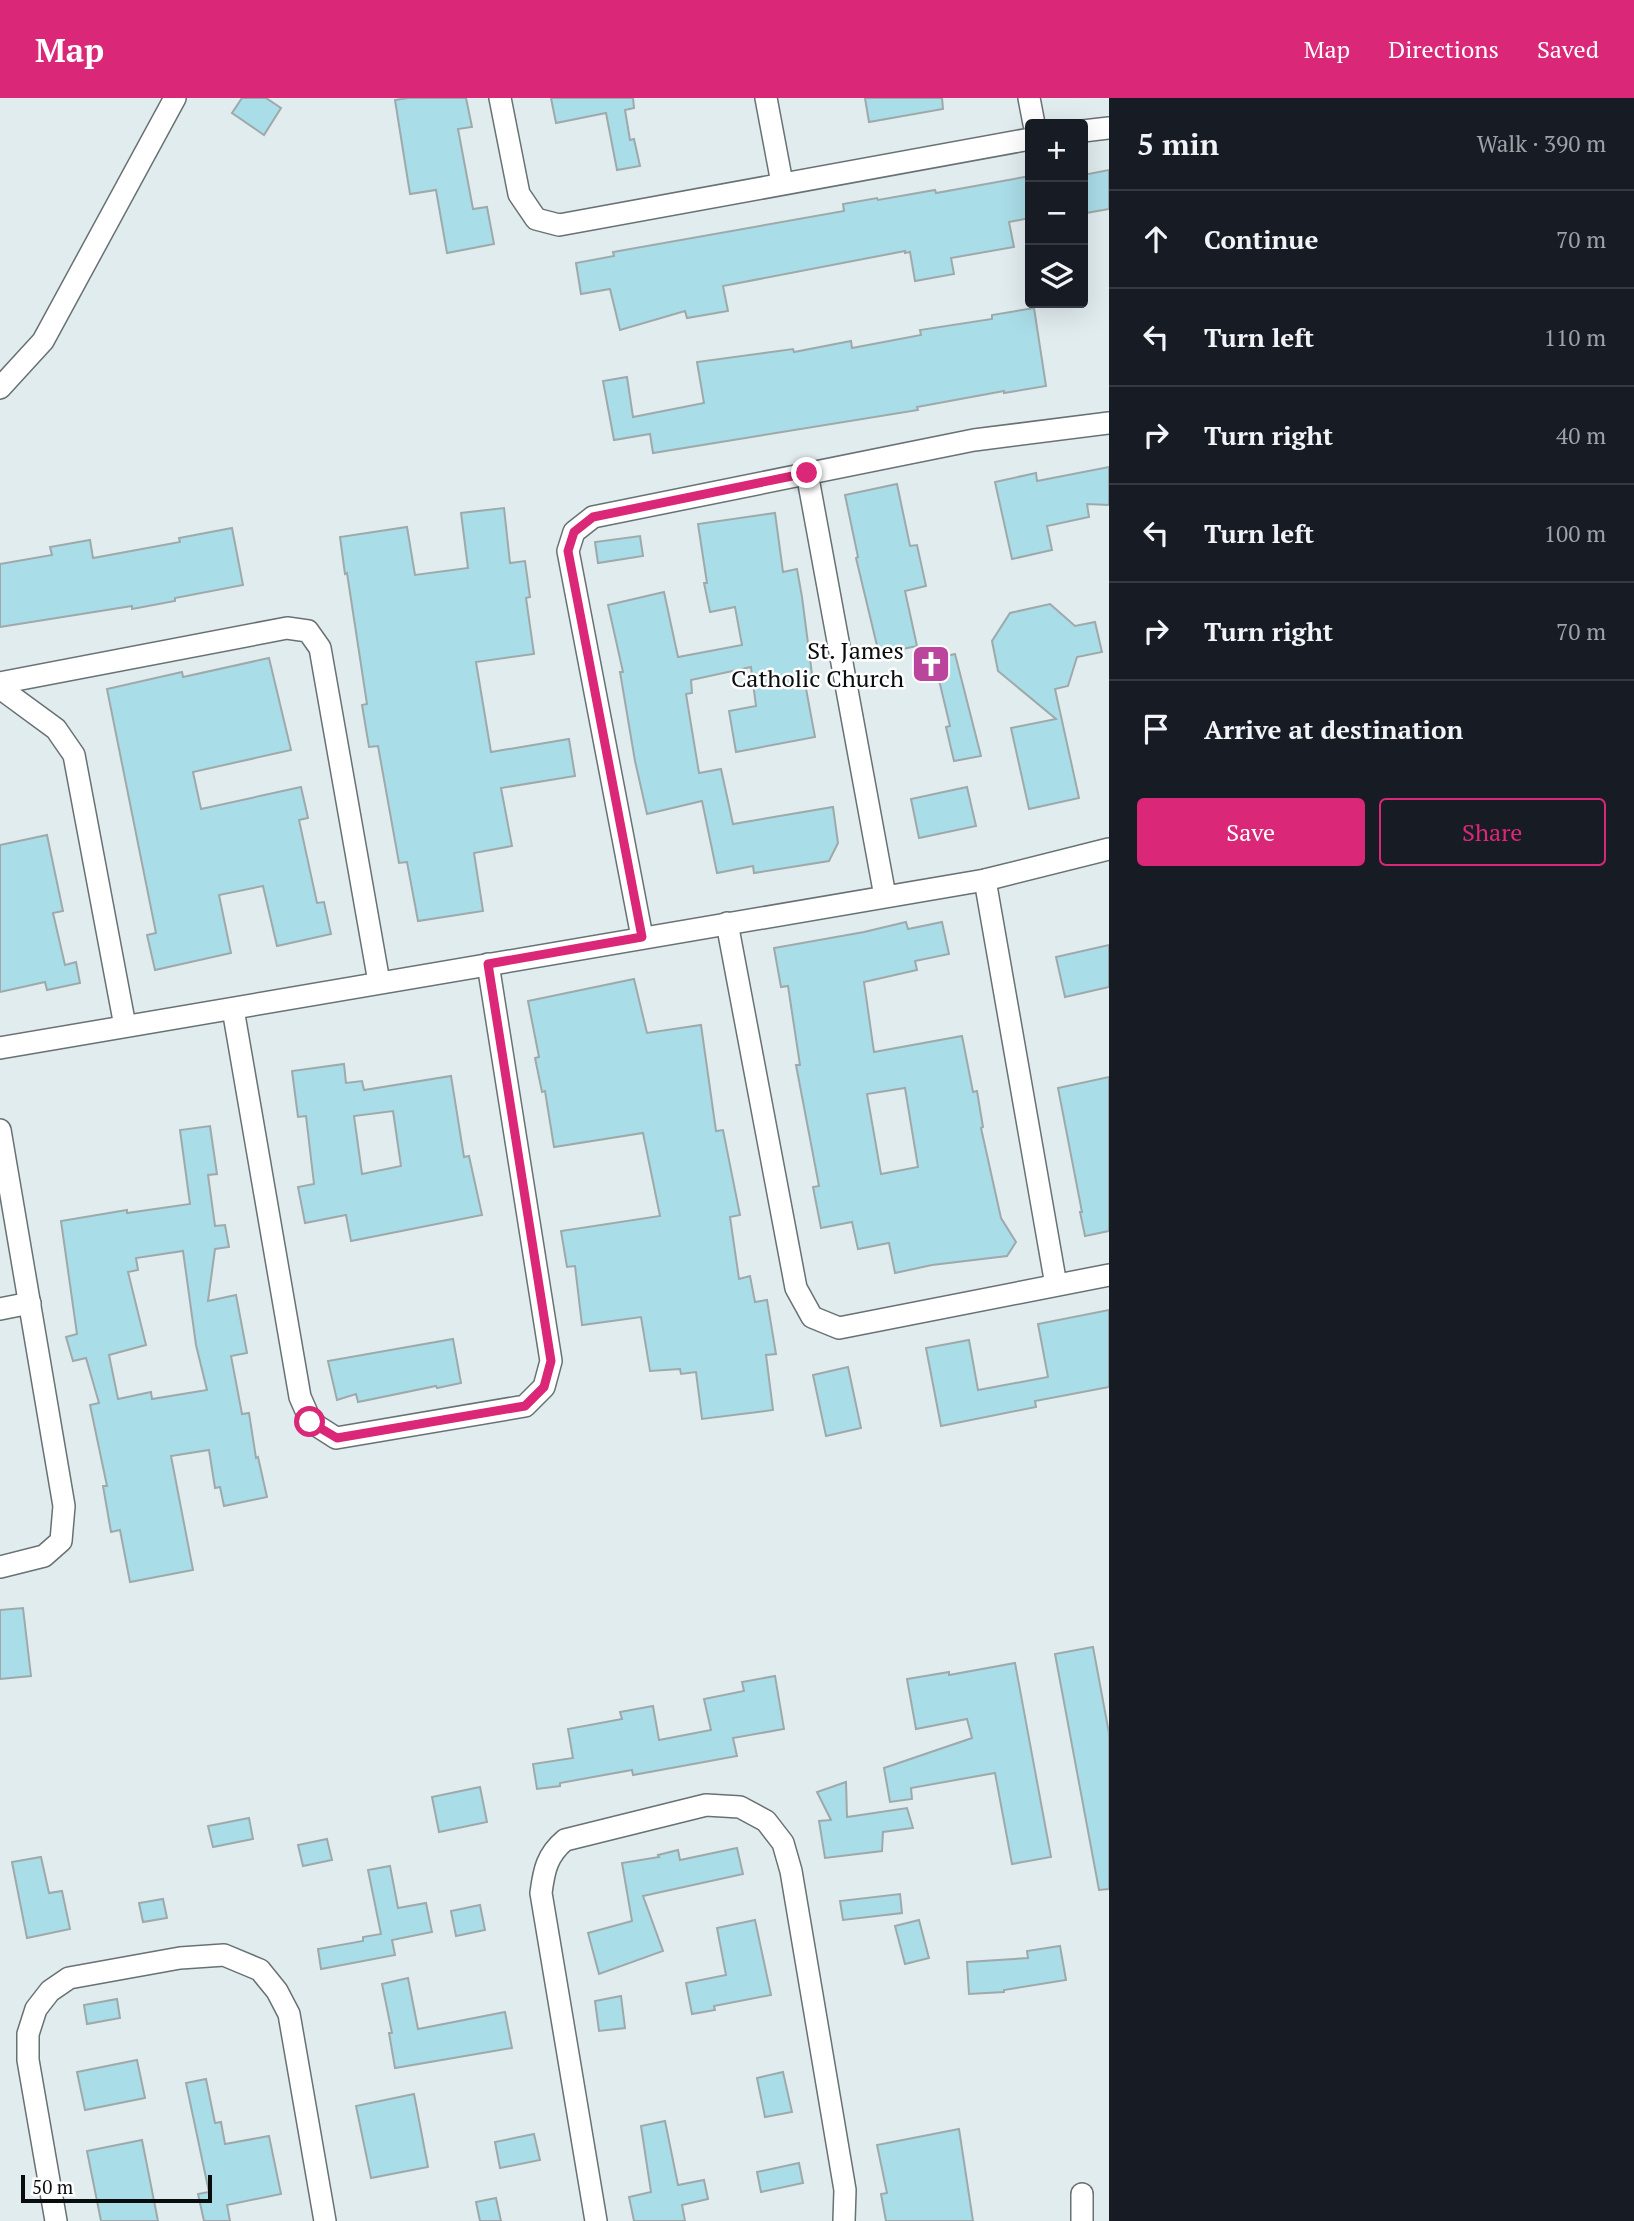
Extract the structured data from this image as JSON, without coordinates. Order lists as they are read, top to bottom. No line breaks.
{"places":{"church":["St. James Catholic Church"]},"scale_bar":"50 m","page":{"header":"Map","nav":["Map","Directions","Saved"],"heading":["5 min","Walk · 390 m"],"map_buttons":["+","−"],"list":[["Continue","70 m"],["Turn left","110 m"],["Turn right","40 m"],["Turn left","100 m"],["Turn right","70 m"],"Arrive at destination"],"buttons":["Save","Share"],"scale":"50 m"}}
